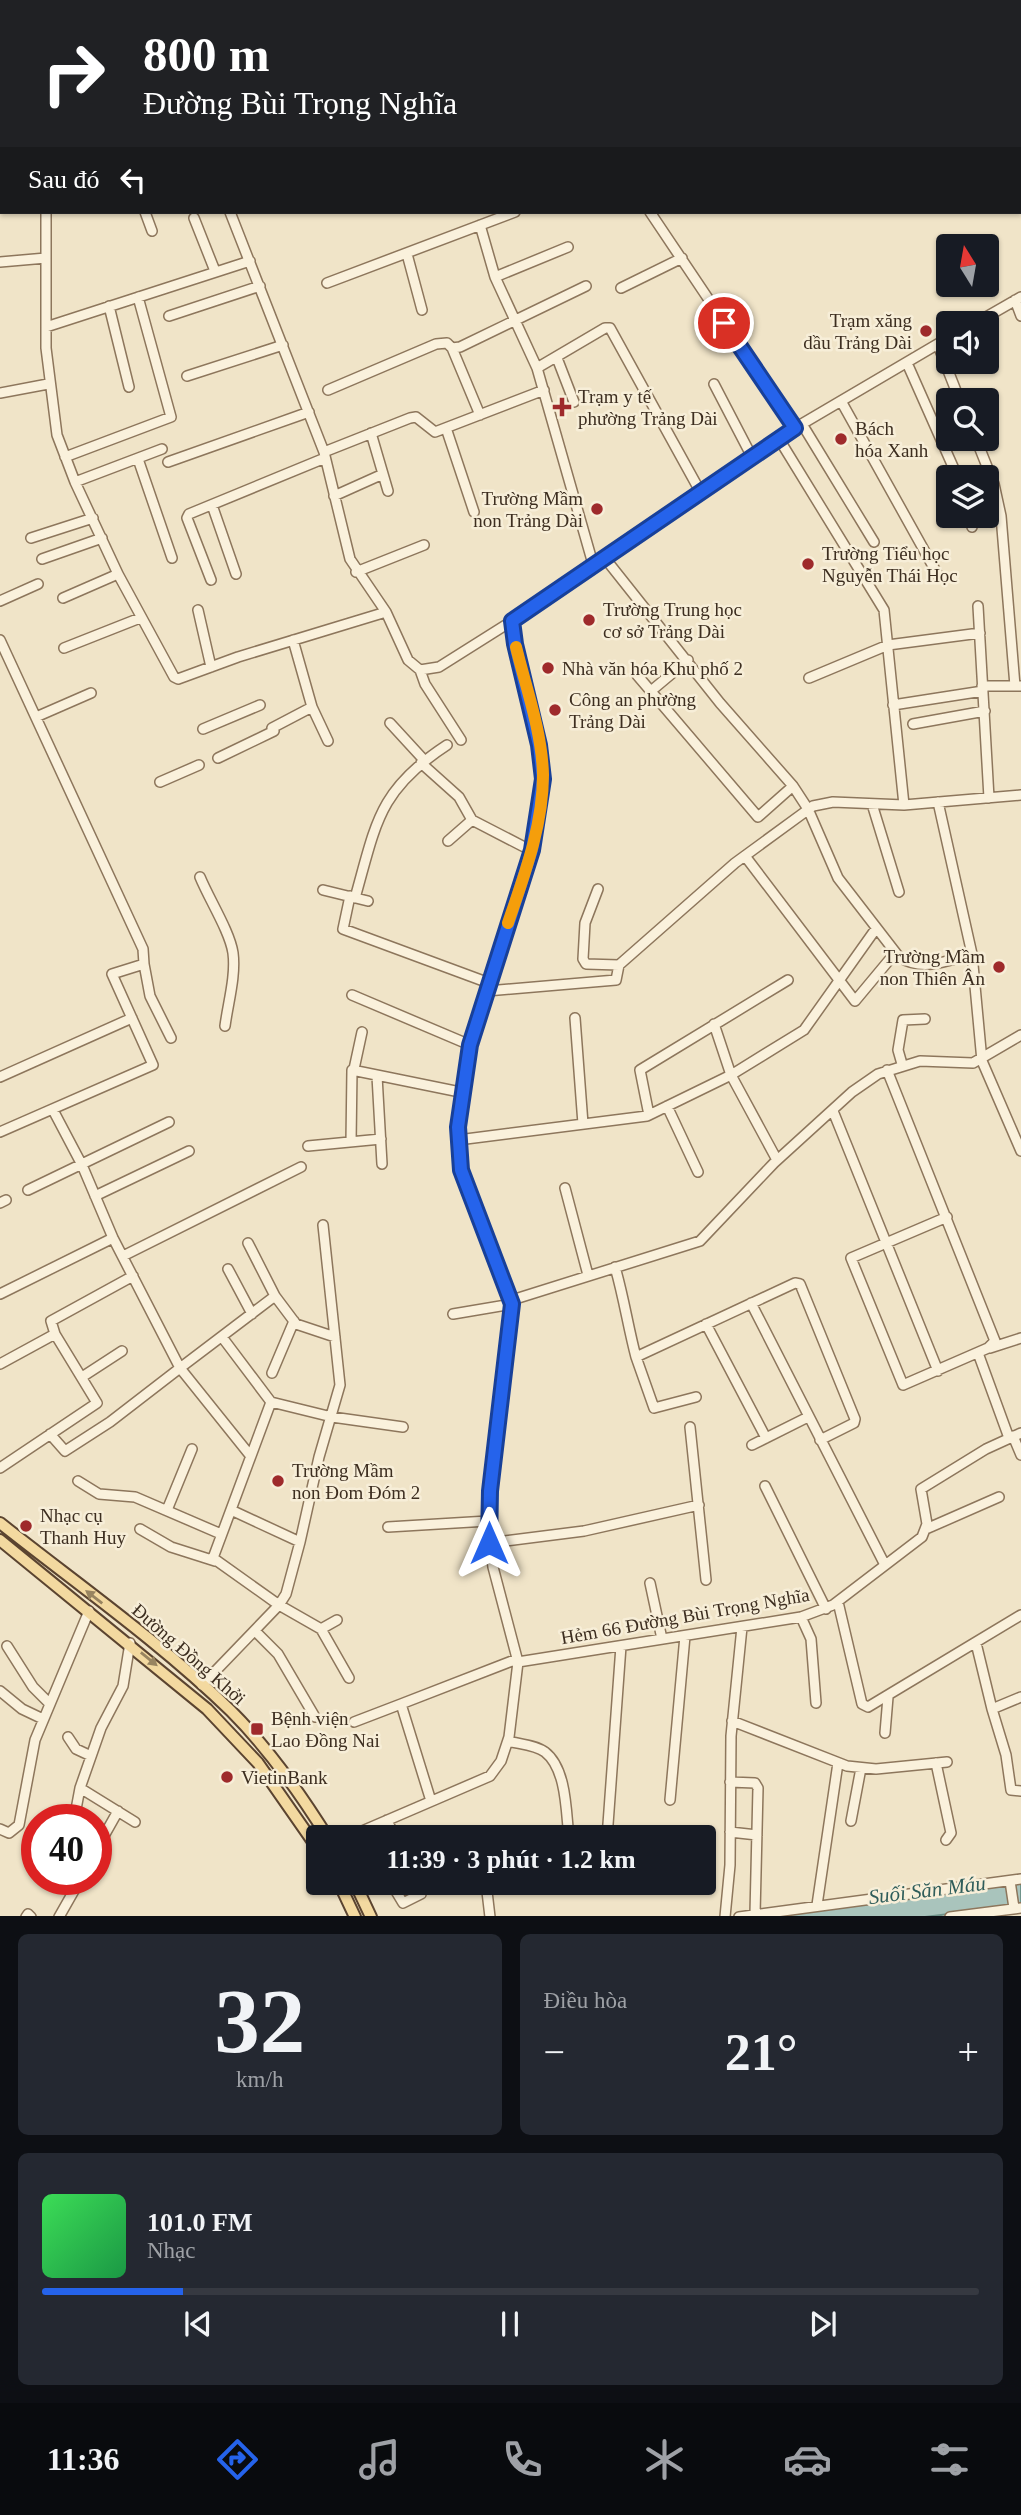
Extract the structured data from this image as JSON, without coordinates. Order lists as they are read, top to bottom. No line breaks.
{"streets":{"main road":["Đường Đồng Khởi"],"street":["Hẻm 66 Đường Bùi Trọng Nghĩa"]},"water":["Suối Săn Máu"],"places":{"other":["Trạm xăng dầu Trảng Dài","Bách hóa Xanh","Trường Mầm non Trảng Dài","Trường Tiểu học Nguyễn Thái Học","Trường Trung học cơ sở Trảng Dài","Nhà văn hóa Khu phố 2","Công an phường Trảng Dài","Trường Mầm non Thiên Ân","Trường Mầm non Đom Đóm 2","Nhạc cụ Thanh Huy","VietinBank"],"health":["Trạm y tế phường Trảng Dài"],"transit":["Bệnh viện Lao Đồng Nai"]},"north":"top","page":{"turn":["800 m","Đường Bùi Trọng Nghĩa"],"then":"Sau đó","limit":"40","trip":"11:39 · 3 phút · 1.2 km","tile":[["32","km/h"],"Điều hòa"],"heat":["−","21°","+"],"song":["101.0 FM","Nhạc"],"tabs":"11:36"}}
